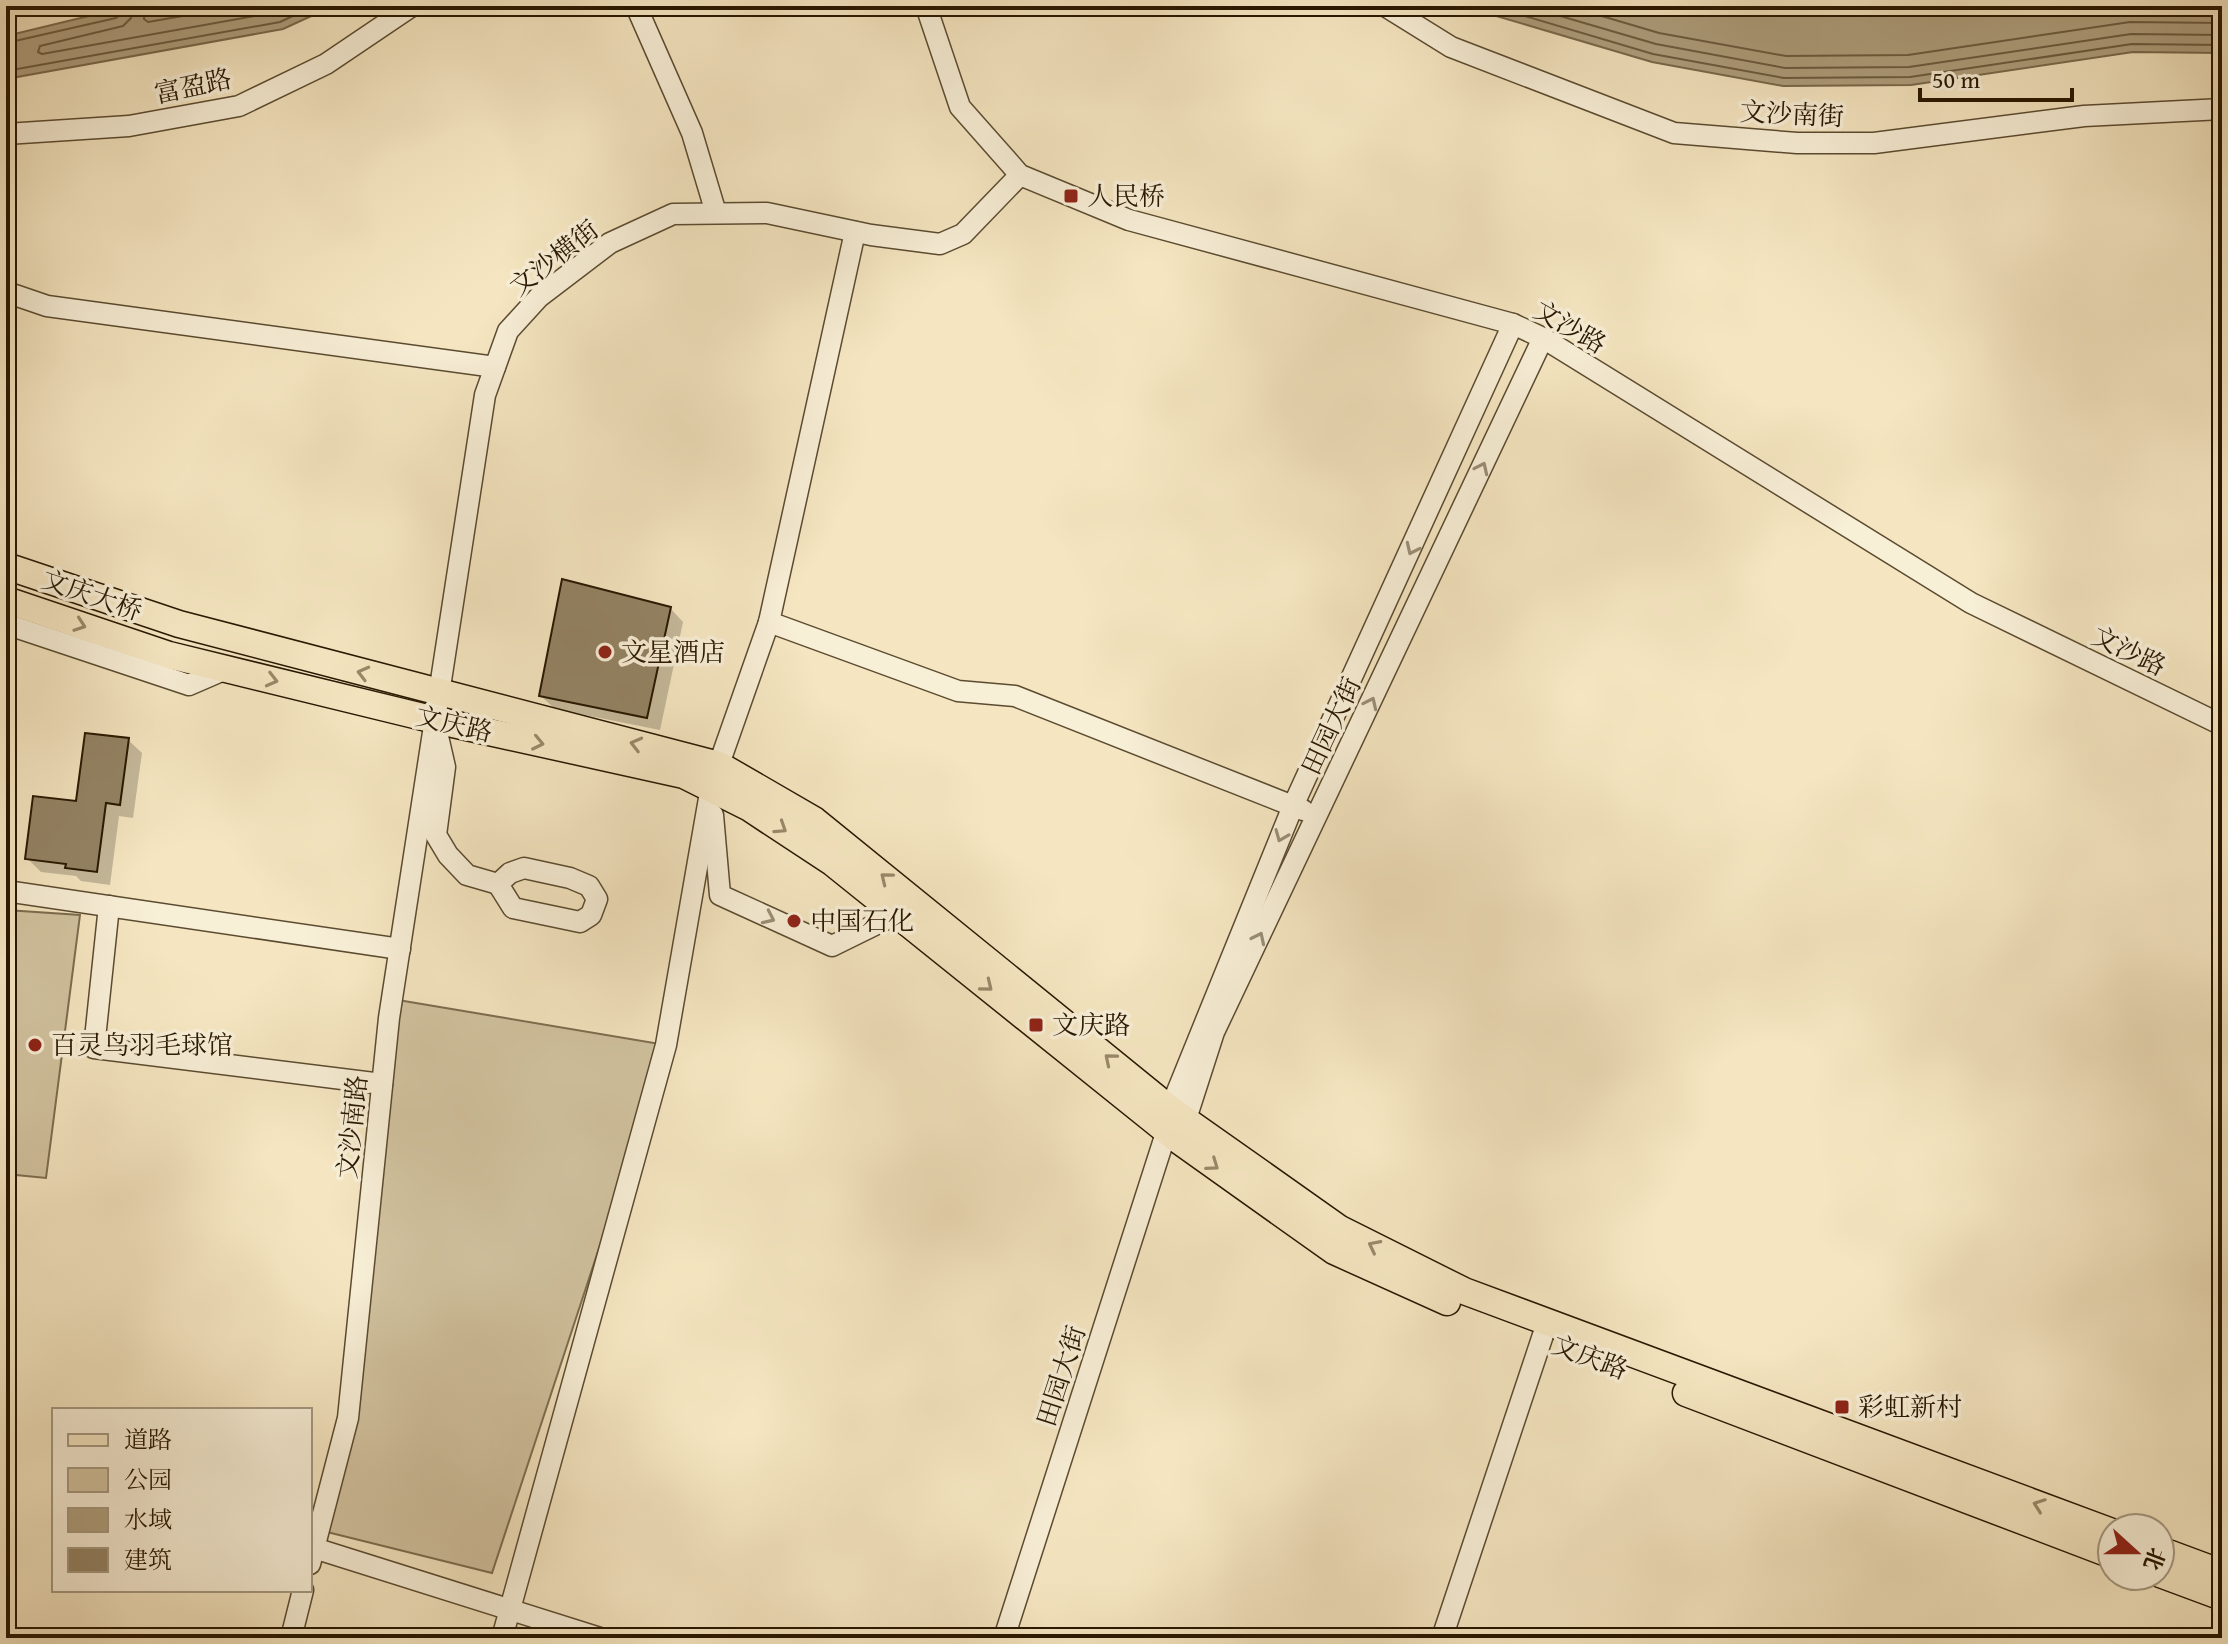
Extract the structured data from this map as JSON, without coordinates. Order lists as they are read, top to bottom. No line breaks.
{"streets":{"main road":["文庆大桥","文庆路"],"street":["富盈路","文沙南街","文沙横街","文沙路","田园大街","文沙南路"]},"crossings":[["文沙横街","文沙路"],["文沙横街","文庆路"],["文沙横街","文沙南路"],["文沙路","田园大街"],["文庆大桥","文庆路"],["文庆路","田园大街"],["文庆路","文沙南路"]],"places":{"transit":["人民桥","文庆路","彩虹新村"],"other":["文星酒店","中国石化","百灵鸟羽毛球馆"]},"legend":["道路","公园","水域","建筑"],"scale_bar":"50 m","north":"right"}
